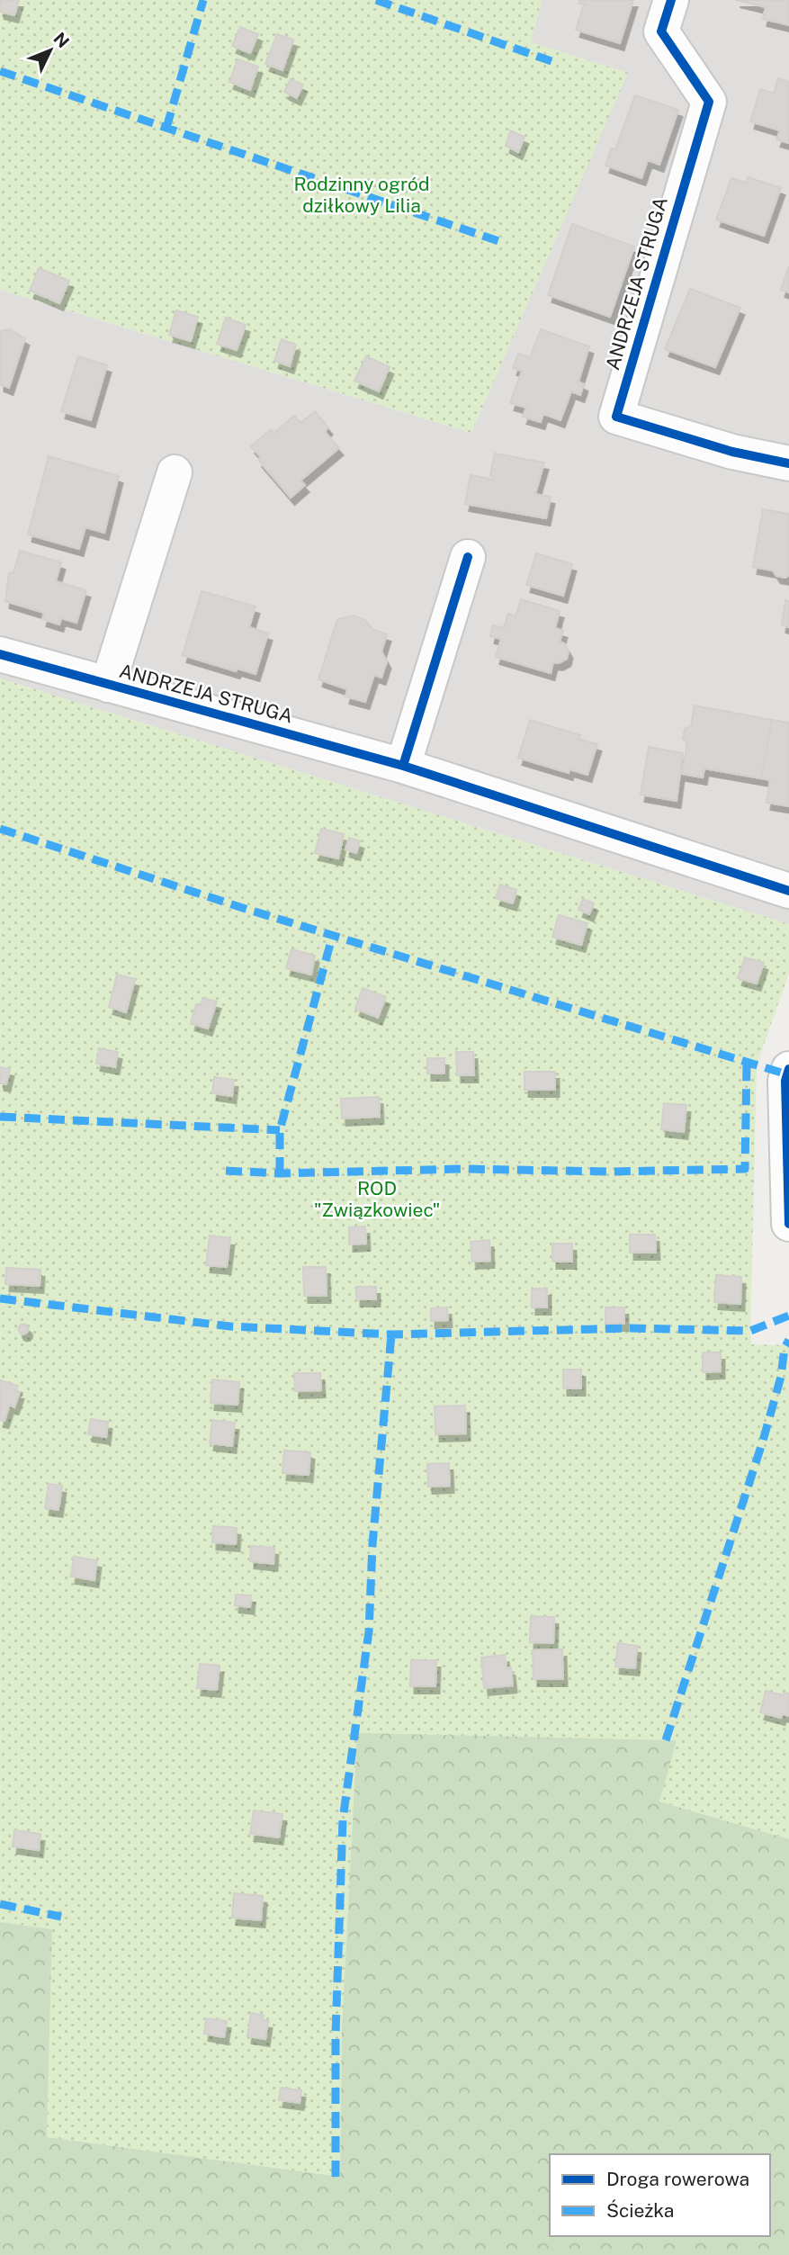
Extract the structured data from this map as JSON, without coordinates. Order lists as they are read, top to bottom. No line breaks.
{"streets":{"street":["ANDRZEJA STRUGA"]},"parks":["Rodzinny ogród dziłkowy Lilia","ROD \"Związkowiec\""],"legend":["Droga rowerowa","Ścieżka"],"north":"top right"}
